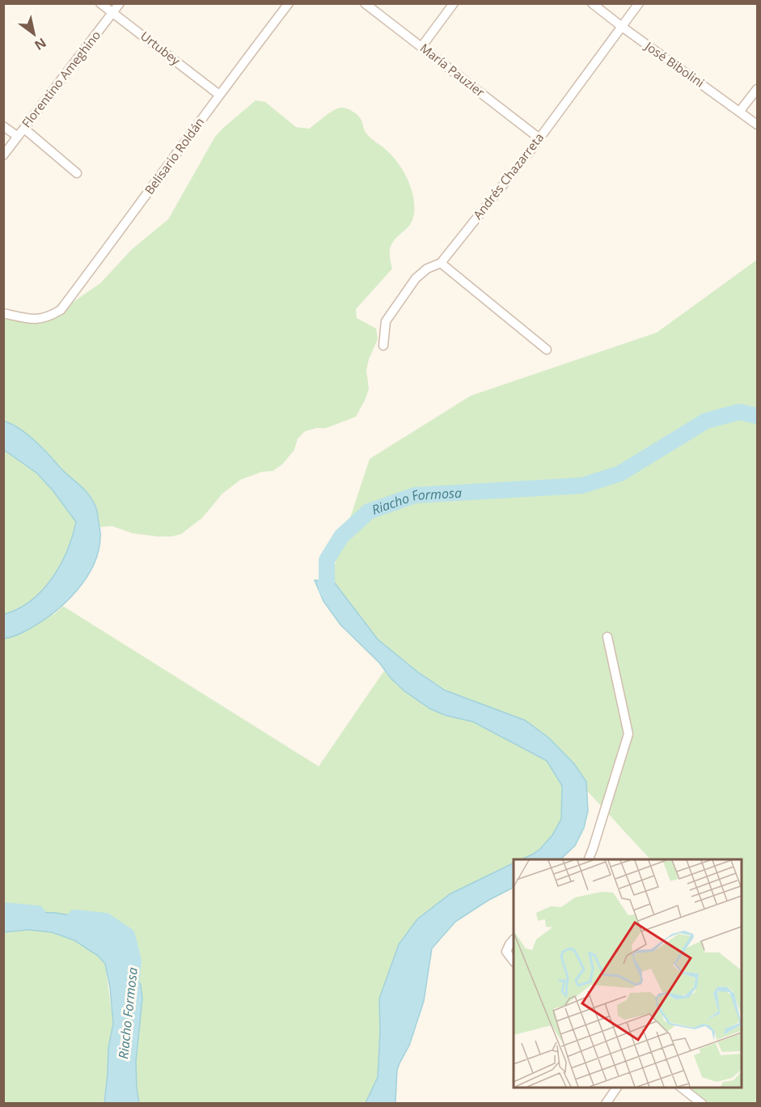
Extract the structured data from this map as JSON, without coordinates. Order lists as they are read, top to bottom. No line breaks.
{"streets":{"street":["Urtubey","José Bibolini","María Pauzier","Florentino Ameghino","Belisario Roldán","Andrés Chazarreta"]},"crossings":[["Urtubey","Florentino Ameghino"],["Urtubey","Belisario Roldán"],["José Bibolini","Andrés Chazarreta"],["María Pauzier","Andrés Chazarreta"]],"water":["Riacho Formosa"],"north":"bottom right"}
